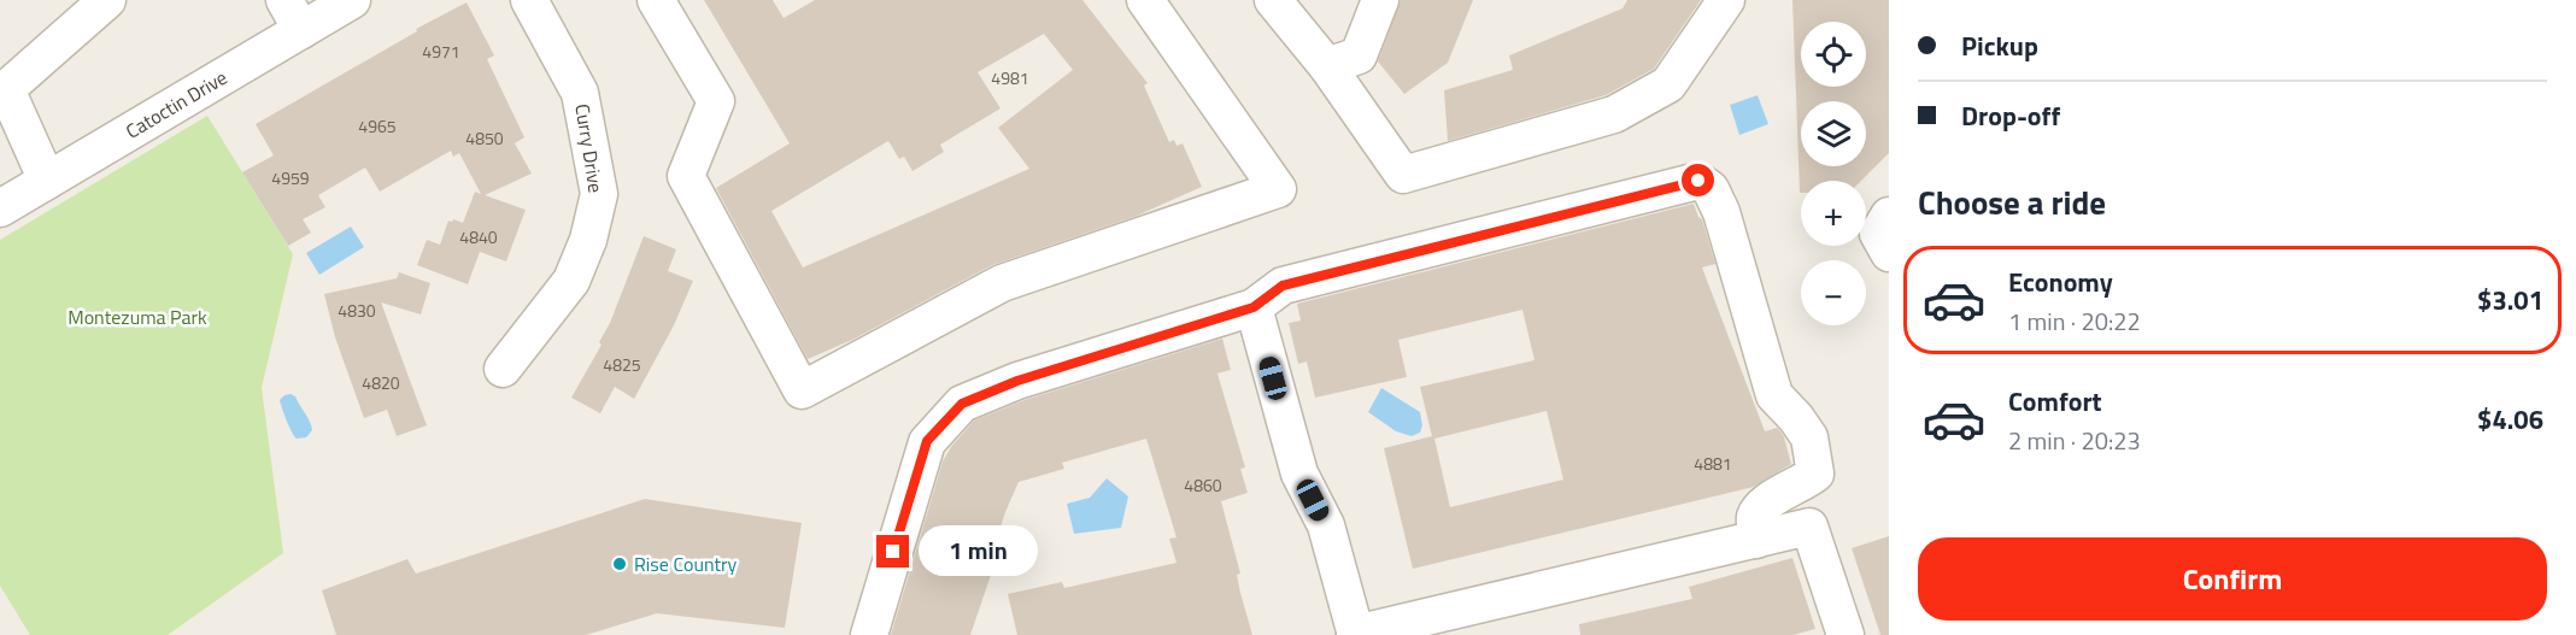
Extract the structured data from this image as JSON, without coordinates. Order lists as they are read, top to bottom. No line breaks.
{"streets":{"street":["Catoctin Drive","Curry Drive"]},"parks":["Montezuma Park"],"places":["Rise Country"],"house_numbers":["4971","4981","4965","4850","4959","4840","4830","4825","4820","4881","4860"],"page":{"banner":["Pickup","Drop-off"],"map_buttons":["+","−"],"heading":"Choose a ride","list":[{"name":"Economy","note":"1 min · 20:22","value":"$3.01"},{"name":"Comfort","note":"2 min · 20:23","value":"$4.06"}],"buttons":"Confirm","bubble":"1 min"}}
